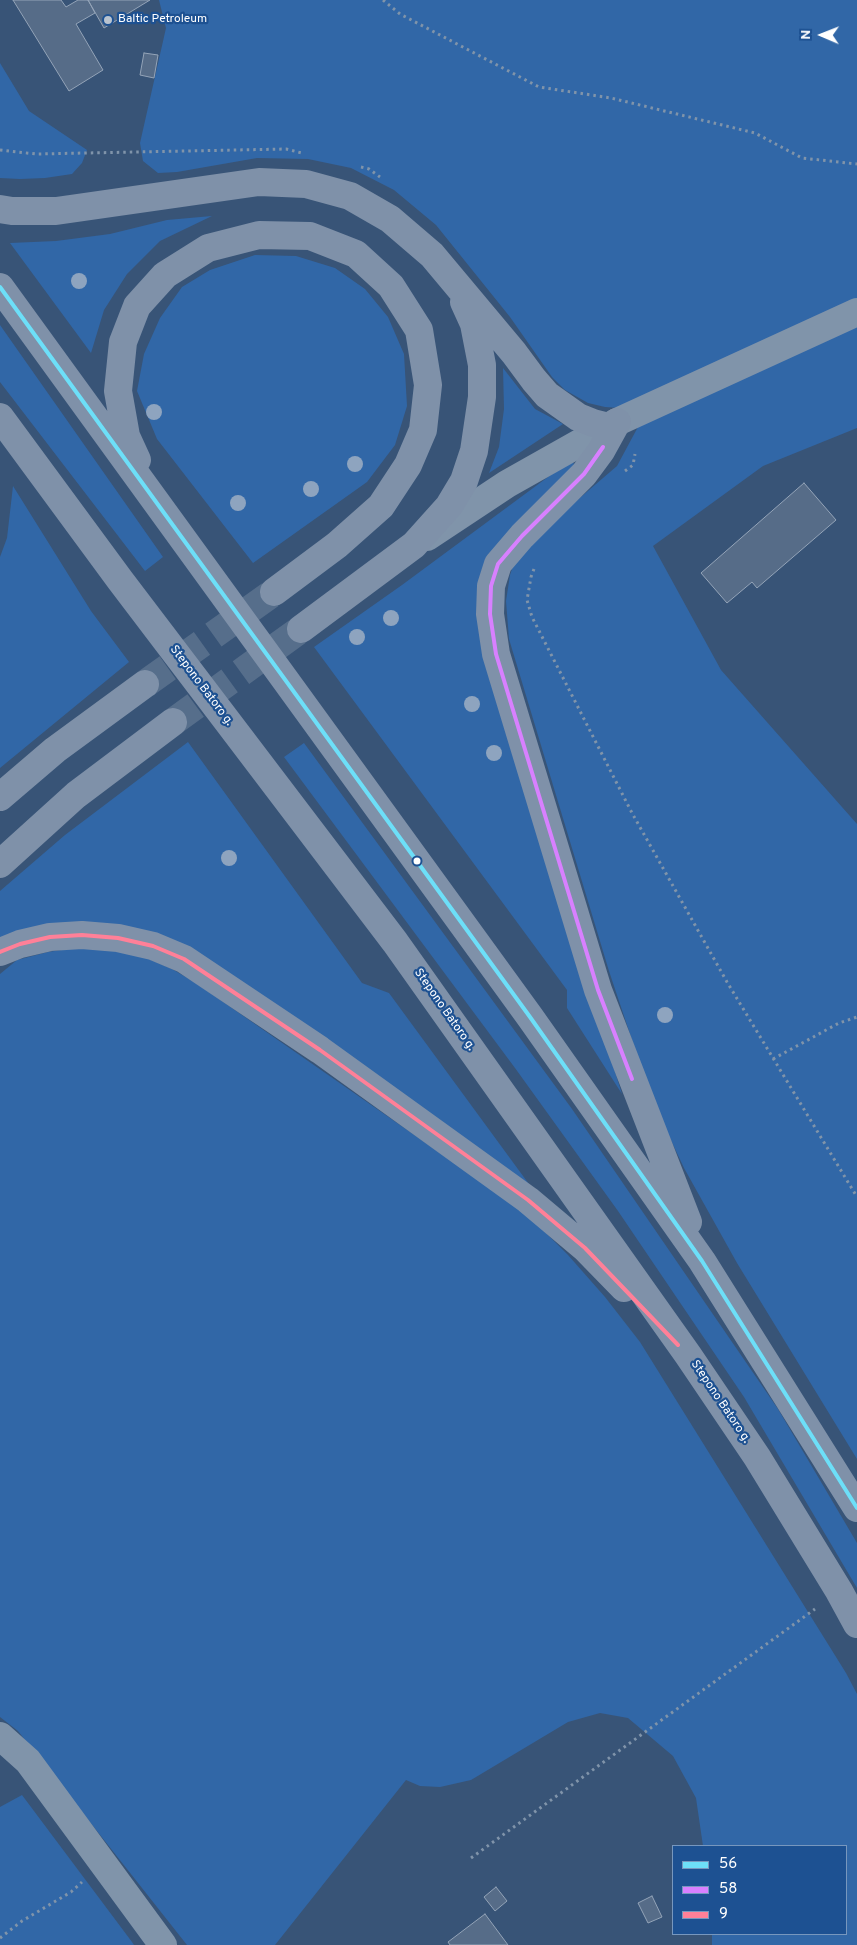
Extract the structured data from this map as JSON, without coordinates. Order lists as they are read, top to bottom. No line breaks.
{"streets":{"main road":["Stepono Batoro g."]},"places":["Baltic Petroleum"],"lines":["transit line 56","transit line 58","transit line 9"],"legend":["56","58","9"],"north":"left"}
